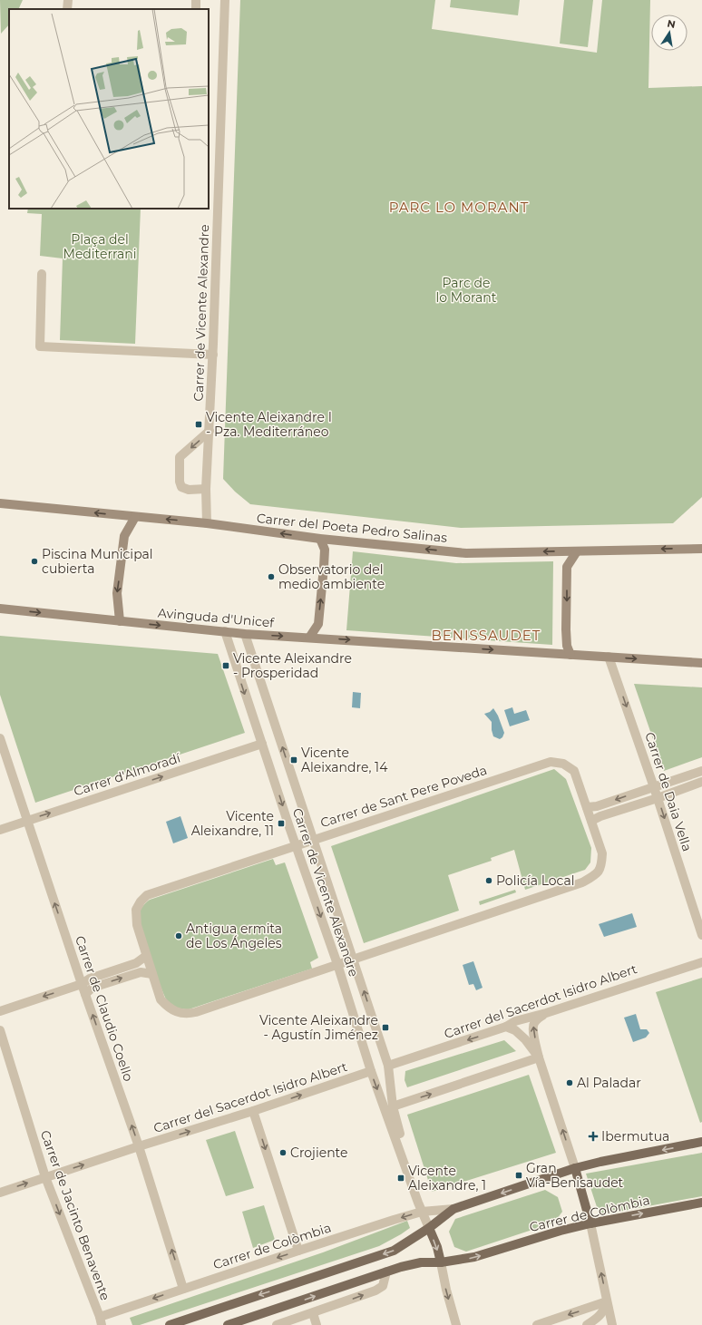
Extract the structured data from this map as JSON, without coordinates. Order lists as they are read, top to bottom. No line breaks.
{"streets":{"main road":["Carrer del Poeta Pedro Salinas","Avinguda d'Unicef","Carrer de Colòmbia"],"street":["Carrer de Vicente Alexandre","Carrer d'Almoradí","Carrer de Daia Vella","Carrer de Sant Pere Poveda","Carrer del Sacerdot Isidro Albert","Carrer de Claudio Coello","Carrer de Jacinto Benavente"]},"crossings":[["Carrer de Vicente Alexandre","Carrer del Poeta Pedro Salinas"],["Carrer de Vicente Alexandre","Avinguda d'Unicef"],["Carrer de Vicente Alexandre","Carrer d'Almoradí"],["Carrer de Vicente Alexandre","Carrer de Sant Pere Poveda"],["Carrer de Vicente Alexandre","Carrer del Sacerdot Isidro Albert"],["Carrer de Vicente Alexandre","Carrer de Colòmbia"],["Avinguda d'Unicef","Carrer de Daia Vella"],["Carrer d'Almoradí","Carrer de Claudio Coello"],["Carrer del Sacerdot Isidro Albert","Carrer de Claudio Coello"],["Carrer del Sacerdot Isidro Albert","Carrer de Jacinto Benavente"],["Carrer de Claudio Coello","Carrer de Colòmbia"],["Carrer de Colòmbia","Carrer de Jacinto Benavente"]],"one_way":["Carrer del Poeta Pedro Salinas","Avinguda d'Unicef","Carrer d'Almoradí","Carrer de Daia Vella","Carrer de Claudio Coello","Carrer de Jacinto Benavente"],"districts":["PARC LO MORANT","BENISSAUDET"],"parks":["Plaça del Mediterrani","Parc de lo Morant"],"places":{"transit":["Vicente Aleixandre I - Pza. Mediterráneo","Vicente Aleixandre - Prosperidad","Vicente Aleixandre, 14","Vicente Aleixandre, 11","Vicente Aleixandre - Agustín Jiménez","Gran Vía-Benisaudet","Vicente Aleixandre, 1"],"other":["Piscina Municipal cubierta","Observatorio del medio ambiente","Policía Local","Antigua ermita de Los Ángeles","Al Paladar","Crojiente"],"health":["Ibermutua"]},"north":"top"}
